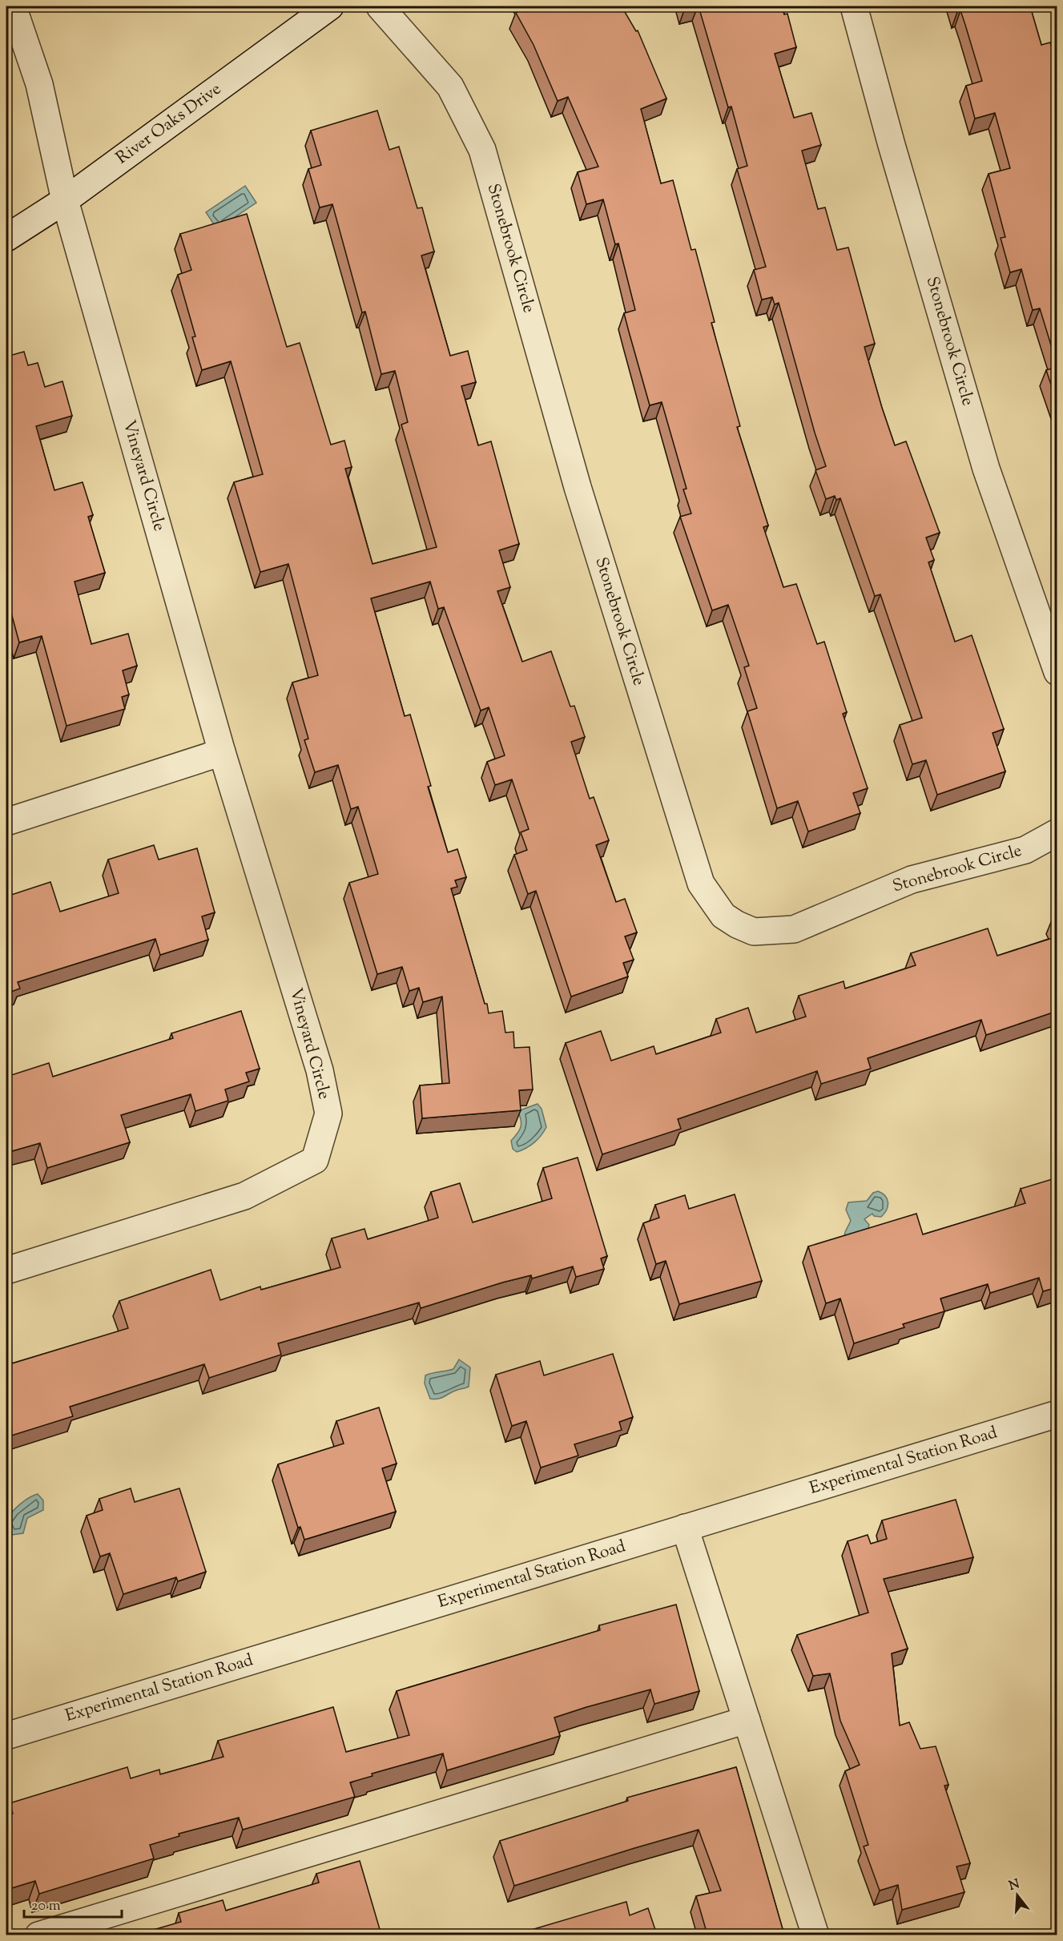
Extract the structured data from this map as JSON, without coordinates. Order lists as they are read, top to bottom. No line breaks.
{"streets":{"street":["River Oaks Drive","Stonebrook Circle","Vineyard Circle","Experimental Station Road"]},"crossings":[["River Oaks Drive","Vineyard Circle"]],"scale_bar":"20 m","north":"top"}
